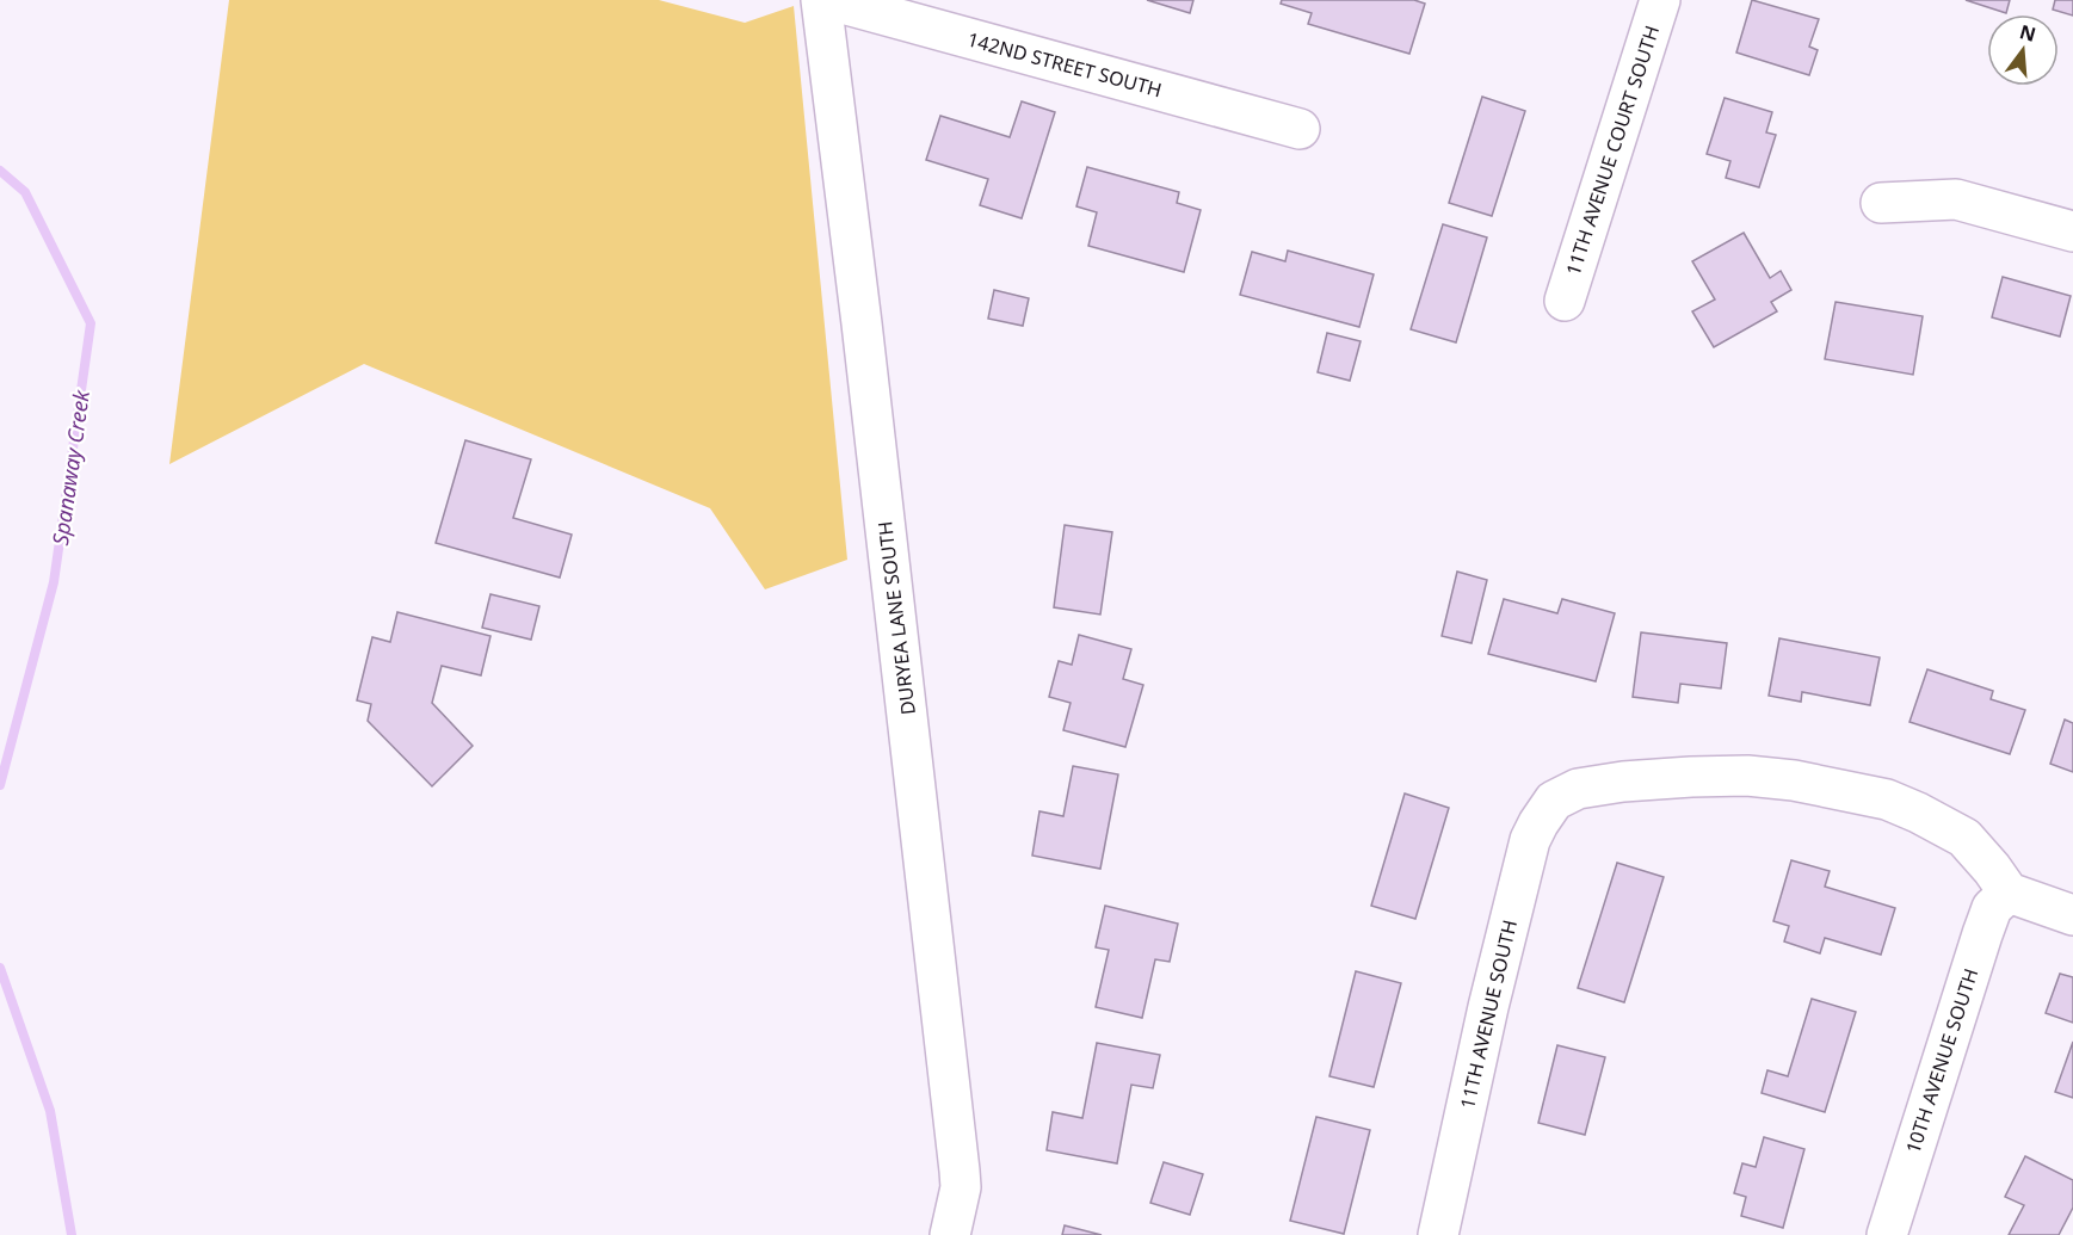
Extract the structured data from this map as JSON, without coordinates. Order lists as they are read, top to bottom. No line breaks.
{"streets":{"street":["142ND STREET SOUTH","11TH AVENUE COURT SOUTH","DURYEA LANE SOUTH","11TH AVENUE SOUTH","10TH AVENUE SOUTH"]},"crossings":[["11TH AVENUE SOUTH","10TH AVENUE SOUTH"]],"water":["Spanaway Creek"],"north":"top"}
